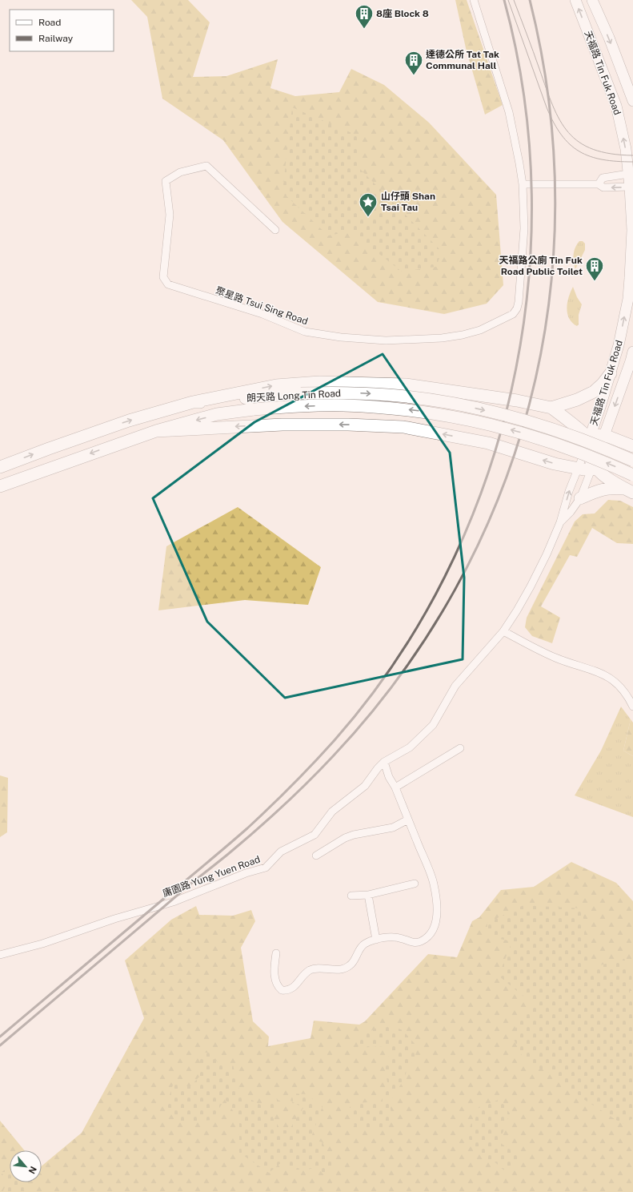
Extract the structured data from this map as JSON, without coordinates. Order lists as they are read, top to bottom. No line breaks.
{"streets":{"main road":["天福路 Tin Fuk Road","朗天路 Long Tin Road"],"street":["聚星路 Tsui Sing Road","庸園路 Yung Yuen Road"]},"crossings":[["天福路 Tin Fuk Road","朗天路 Long Tin Road"],["天福路 Tin Fuk Road","庸園路 Yung Yuen Road"]],"places":{"building":["8座 Block 8","達德公所 Tat Tak Communal Hall","天福路公廁 Tin Fuk Road Public Toilet"],"place":["山仔頭 Shan Tsai Tau"]},"legend":["Road","Railway"],"north":"bottom right"}
